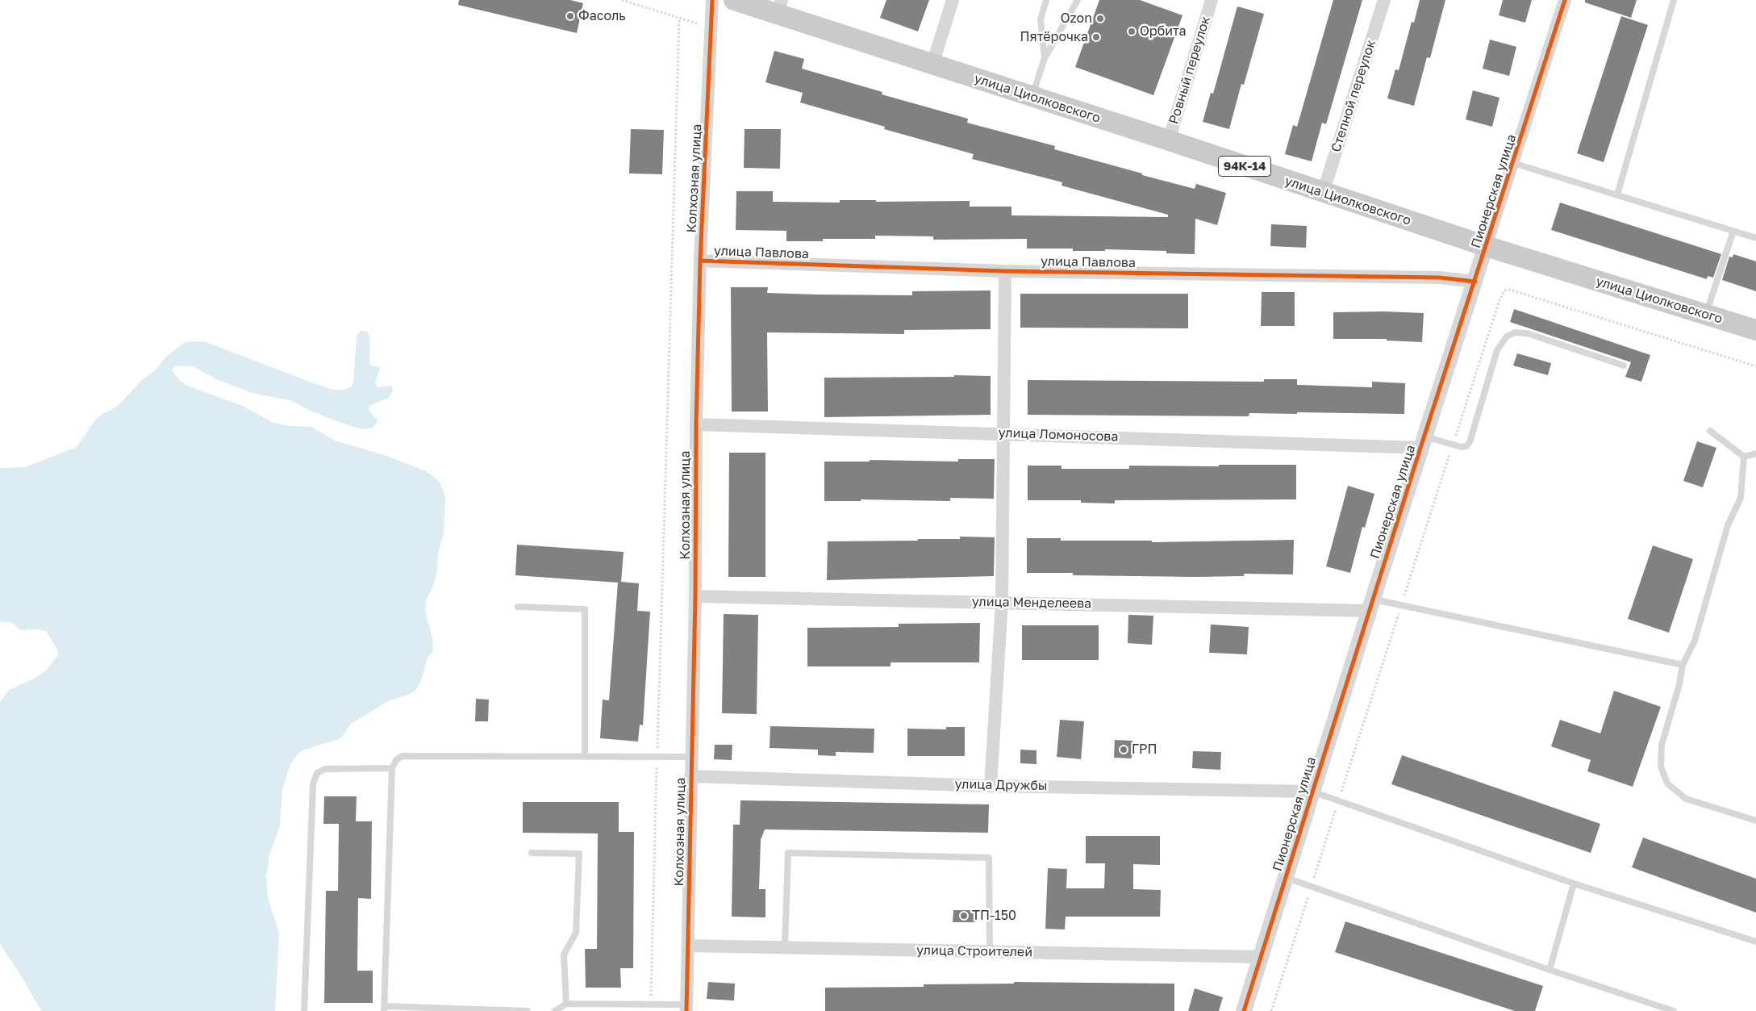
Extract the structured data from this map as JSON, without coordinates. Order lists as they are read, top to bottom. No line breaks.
{"streets":{"main road":["улица Циолковского","94К-14"],"street":["Ровный переулок","Степной переулок","Колхозная улица","Пионерская улица","улица Павлова","улица Ломоносова","улица Менделеева","улица Дружбы","улица Строителей"]},"crossings":[["Ровный переулок","улица Циолковского"],["Степной переулок","улица Циолковского"],["улица Циолковского","Пионерская улица"],["Колхозная улица","улица Павлова"],["Колхозная улица","улица Ломоносова"],["Колхозная улица","улица Менделеева"],["Колхозная улица","улица Дружбы"],["Колхозная улица","улица Строителей"],["Пионерская улица","улица Павлова"],["Пионерская улица","улица Ломоносова"],["Пионерская улица","улица Менделеева"],["Пионерская улица","улица Дружбы"],["Пионерская улица","улица Строителей"]],"places":["Фасоль","Ozon","Орбита","Пятёрочка","ГРП","ТП-150"]}
